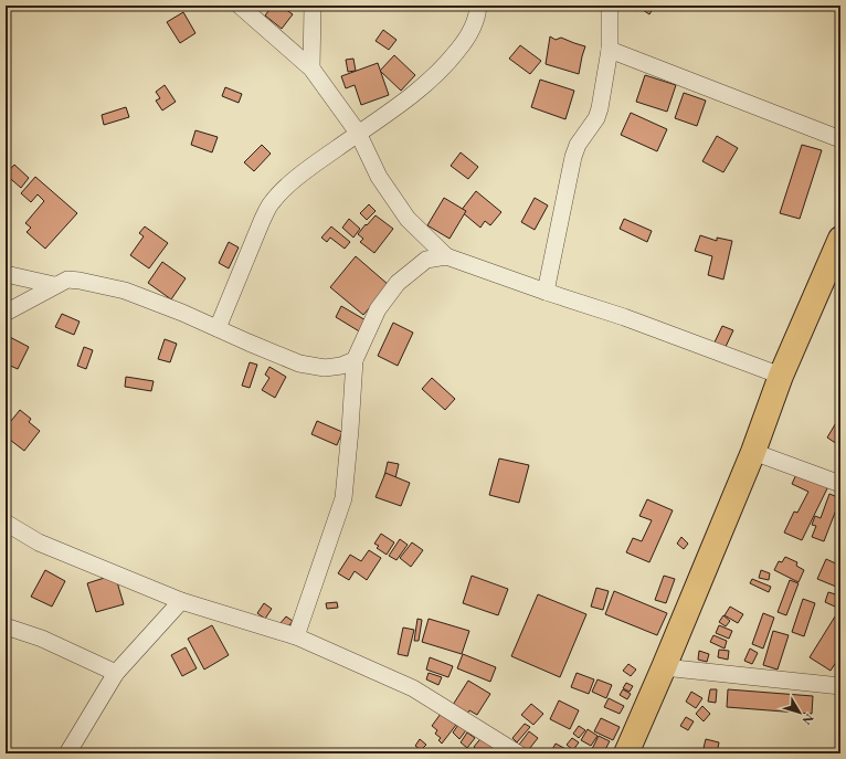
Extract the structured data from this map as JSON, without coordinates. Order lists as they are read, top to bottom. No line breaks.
{"north":"bottom right"}
